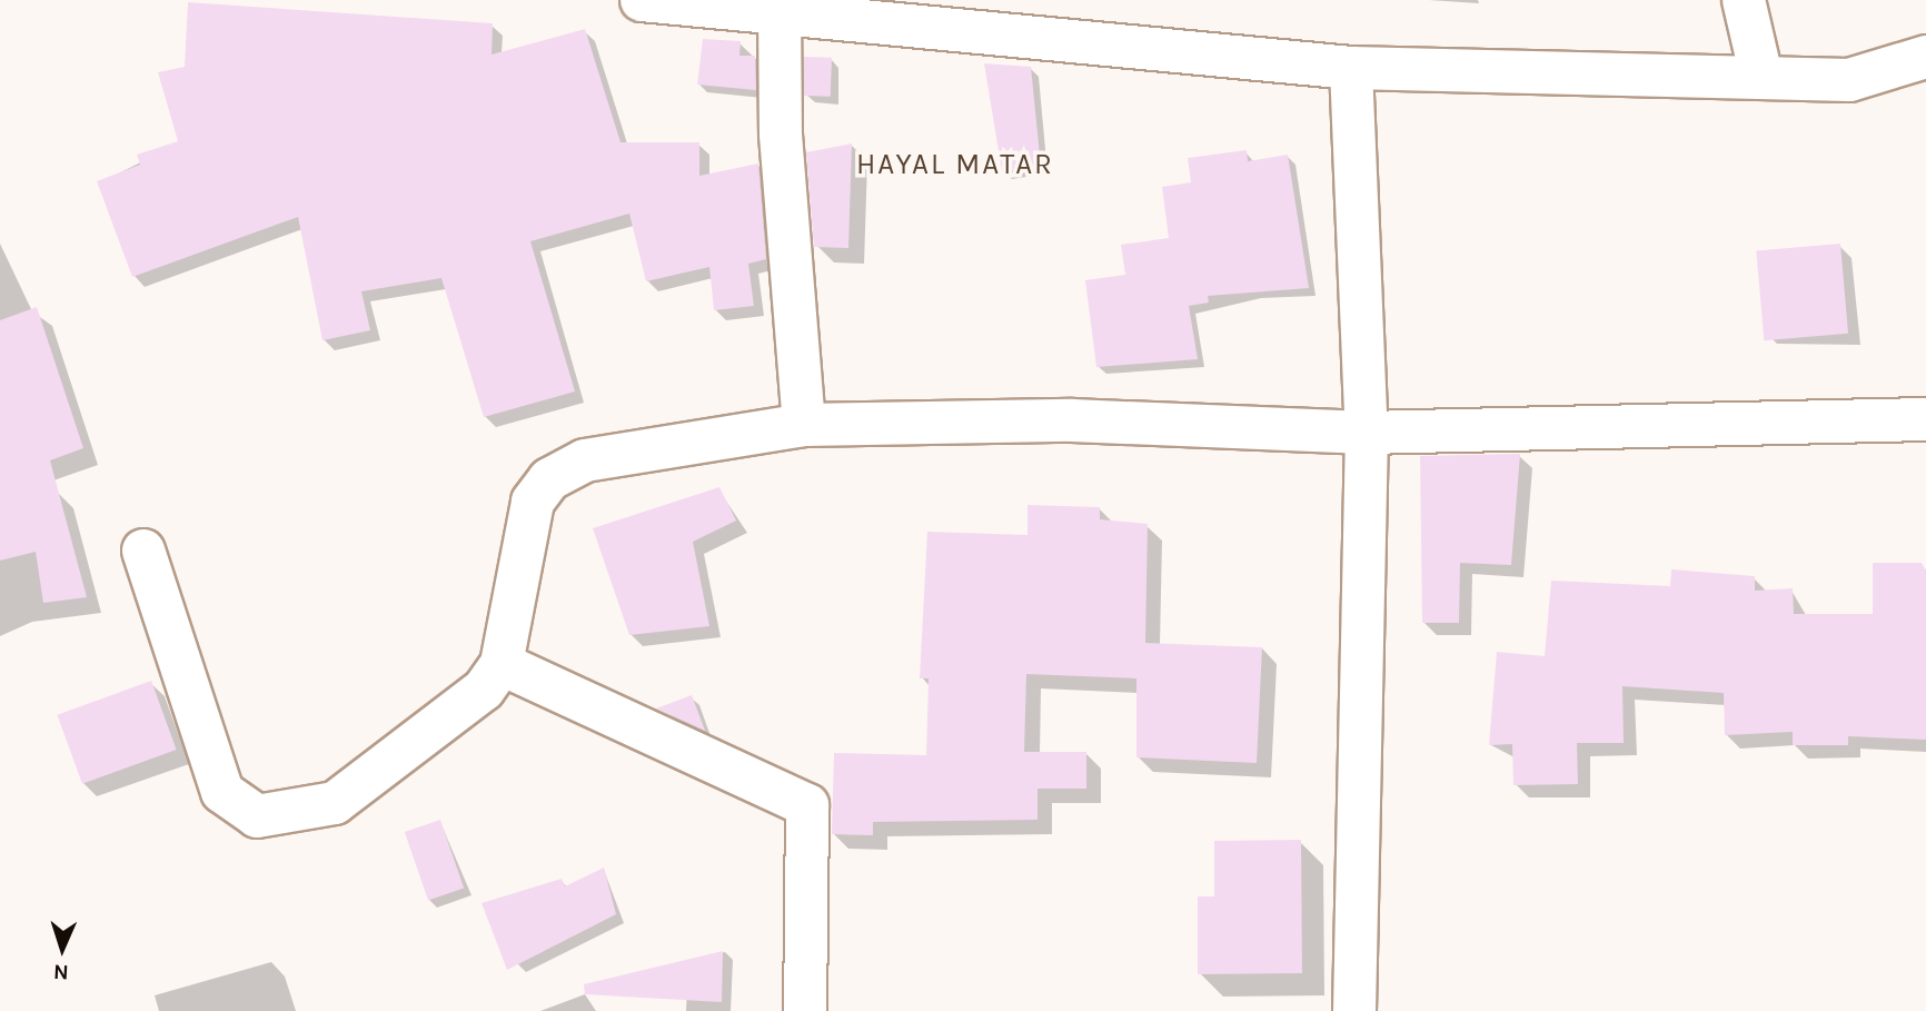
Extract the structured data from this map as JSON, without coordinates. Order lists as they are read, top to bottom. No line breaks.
{"districts":["HAYAL MATAR"],"north":"bottom"}
